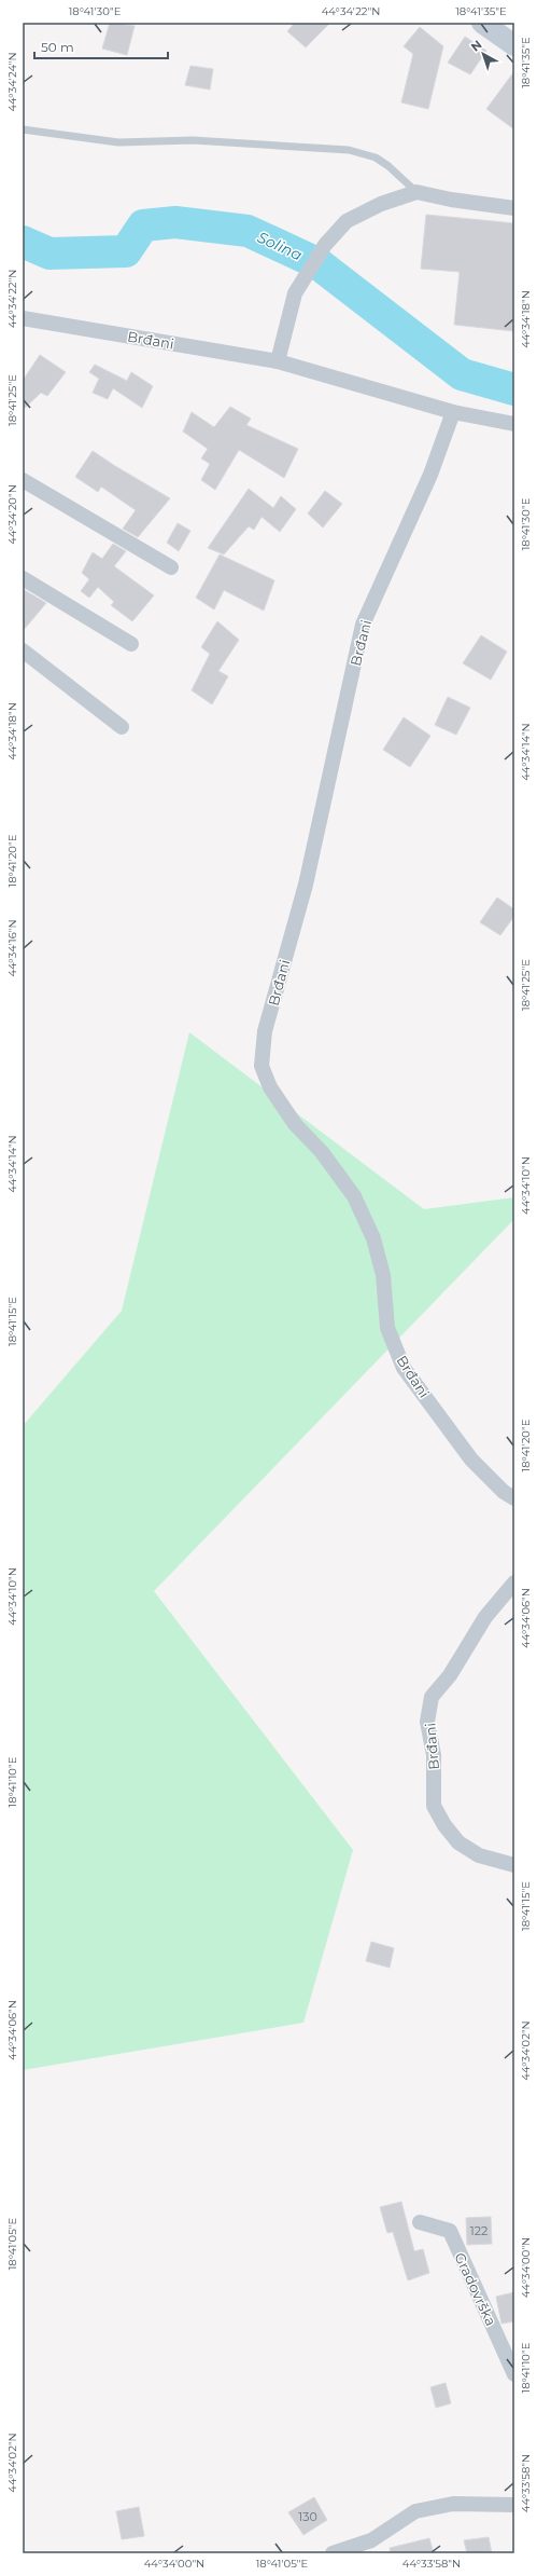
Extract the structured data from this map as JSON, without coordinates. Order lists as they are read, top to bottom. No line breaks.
{"streets":{"street":["Brđani","Gradovrška"]},"water":["Solina"],"house_numbers":["122","130"],"scale_bar":"50 m","north":"top left","coordinates":["18°41'30\"E","44°34'22\"N","18°41'35\"E","44°34'24\"N","44°34'18\"N","18°41'25\"E","44°34'20\"N","44°34'14\"N","18°41'20\"E","44°34'16\"N","44°34'10\"N","18°41'15\"E","44°34'06\"N","18°41'10\"E","44°34'02\"N","18°41'05\"E","44°34'00\"N","44°33'58\"N"]}
